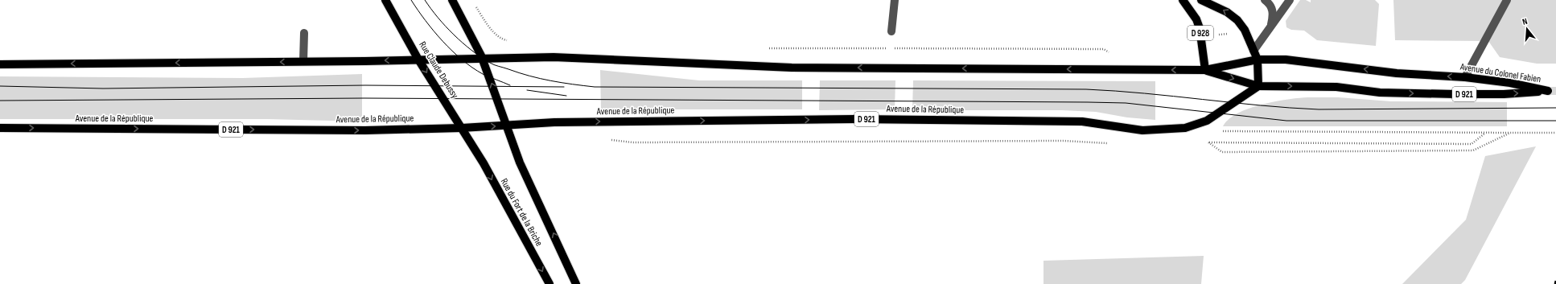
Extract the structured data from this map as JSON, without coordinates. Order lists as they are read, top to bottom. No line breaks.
{"streets":{"main road":["D 928","Rue Claude Debussy","Avenue du Colonel Fabien","D 921","Avenue de la République","Rue du Fort de la Briche"]},"crossings":[["D 928","D 921"],["Rue Claude Debussy","D 921"],["Rue Claude Debussy","Avenue de la République"],["Rue Claude Debussy","Rue du Fort de la Briche"],["Avenue du Colonel Fabien","D 921"],["Avenue du Colonel Fabien","Avenue de la République"],["Avenue de la République","Rue du Fort de la Briche"]],"north":"top"}
